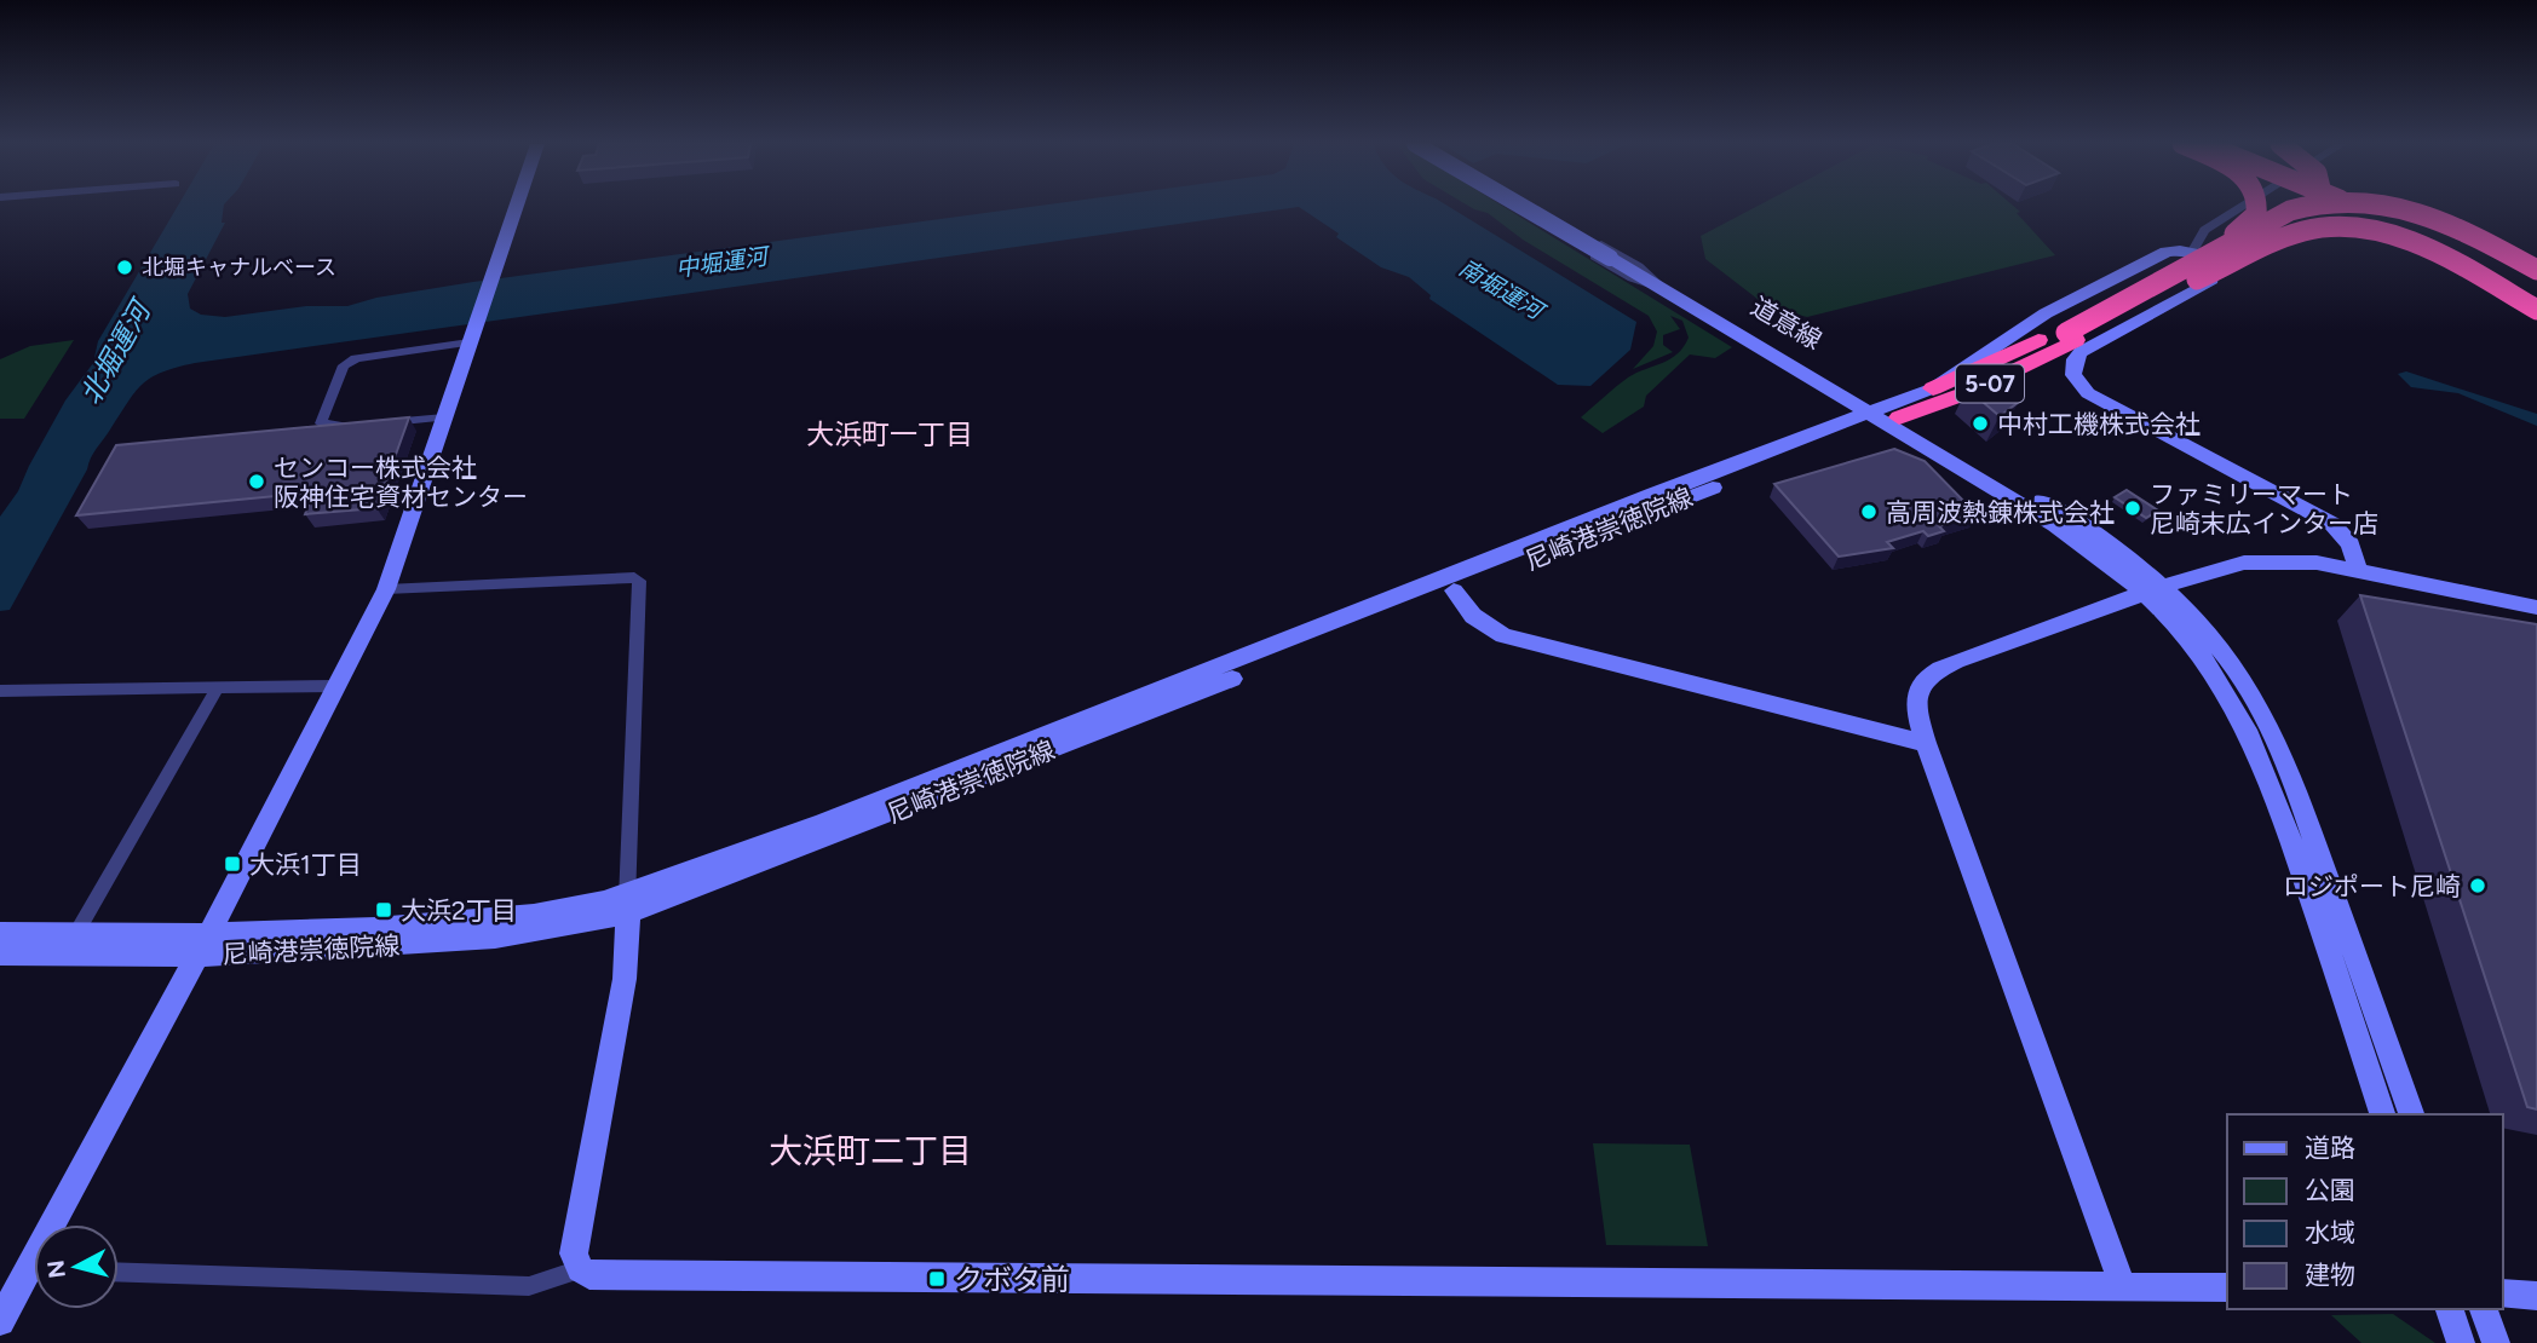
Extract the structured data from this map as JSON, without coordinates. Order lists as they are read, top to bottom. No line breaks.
{"streets":{"highway":["5-07"],"street":["道意線","尼崎港崇徳院線"]},"crossings":[["道意線","5-07"],["道意線","尼崎港崇徳院線"],["5-07","尼崎港崇徳院線"]],"districts":["大浜町一丁目","大浜町二丁目"],"water":["中堀運河","南堀運河","北堀運河"],"places":{"other":["北堀キャナルベース","中村工機株式会社","センコー株式会社 阪神住宅資材センター","ファミリーマート 尼崎末広インター店","高周波熱錬株式会社","ロジポート尼崎"],"transit":["大浜1丁目","大浜2丁目","クボタ前"]},"legend":["道路","公園","水域","建物"],"north":"left"}
